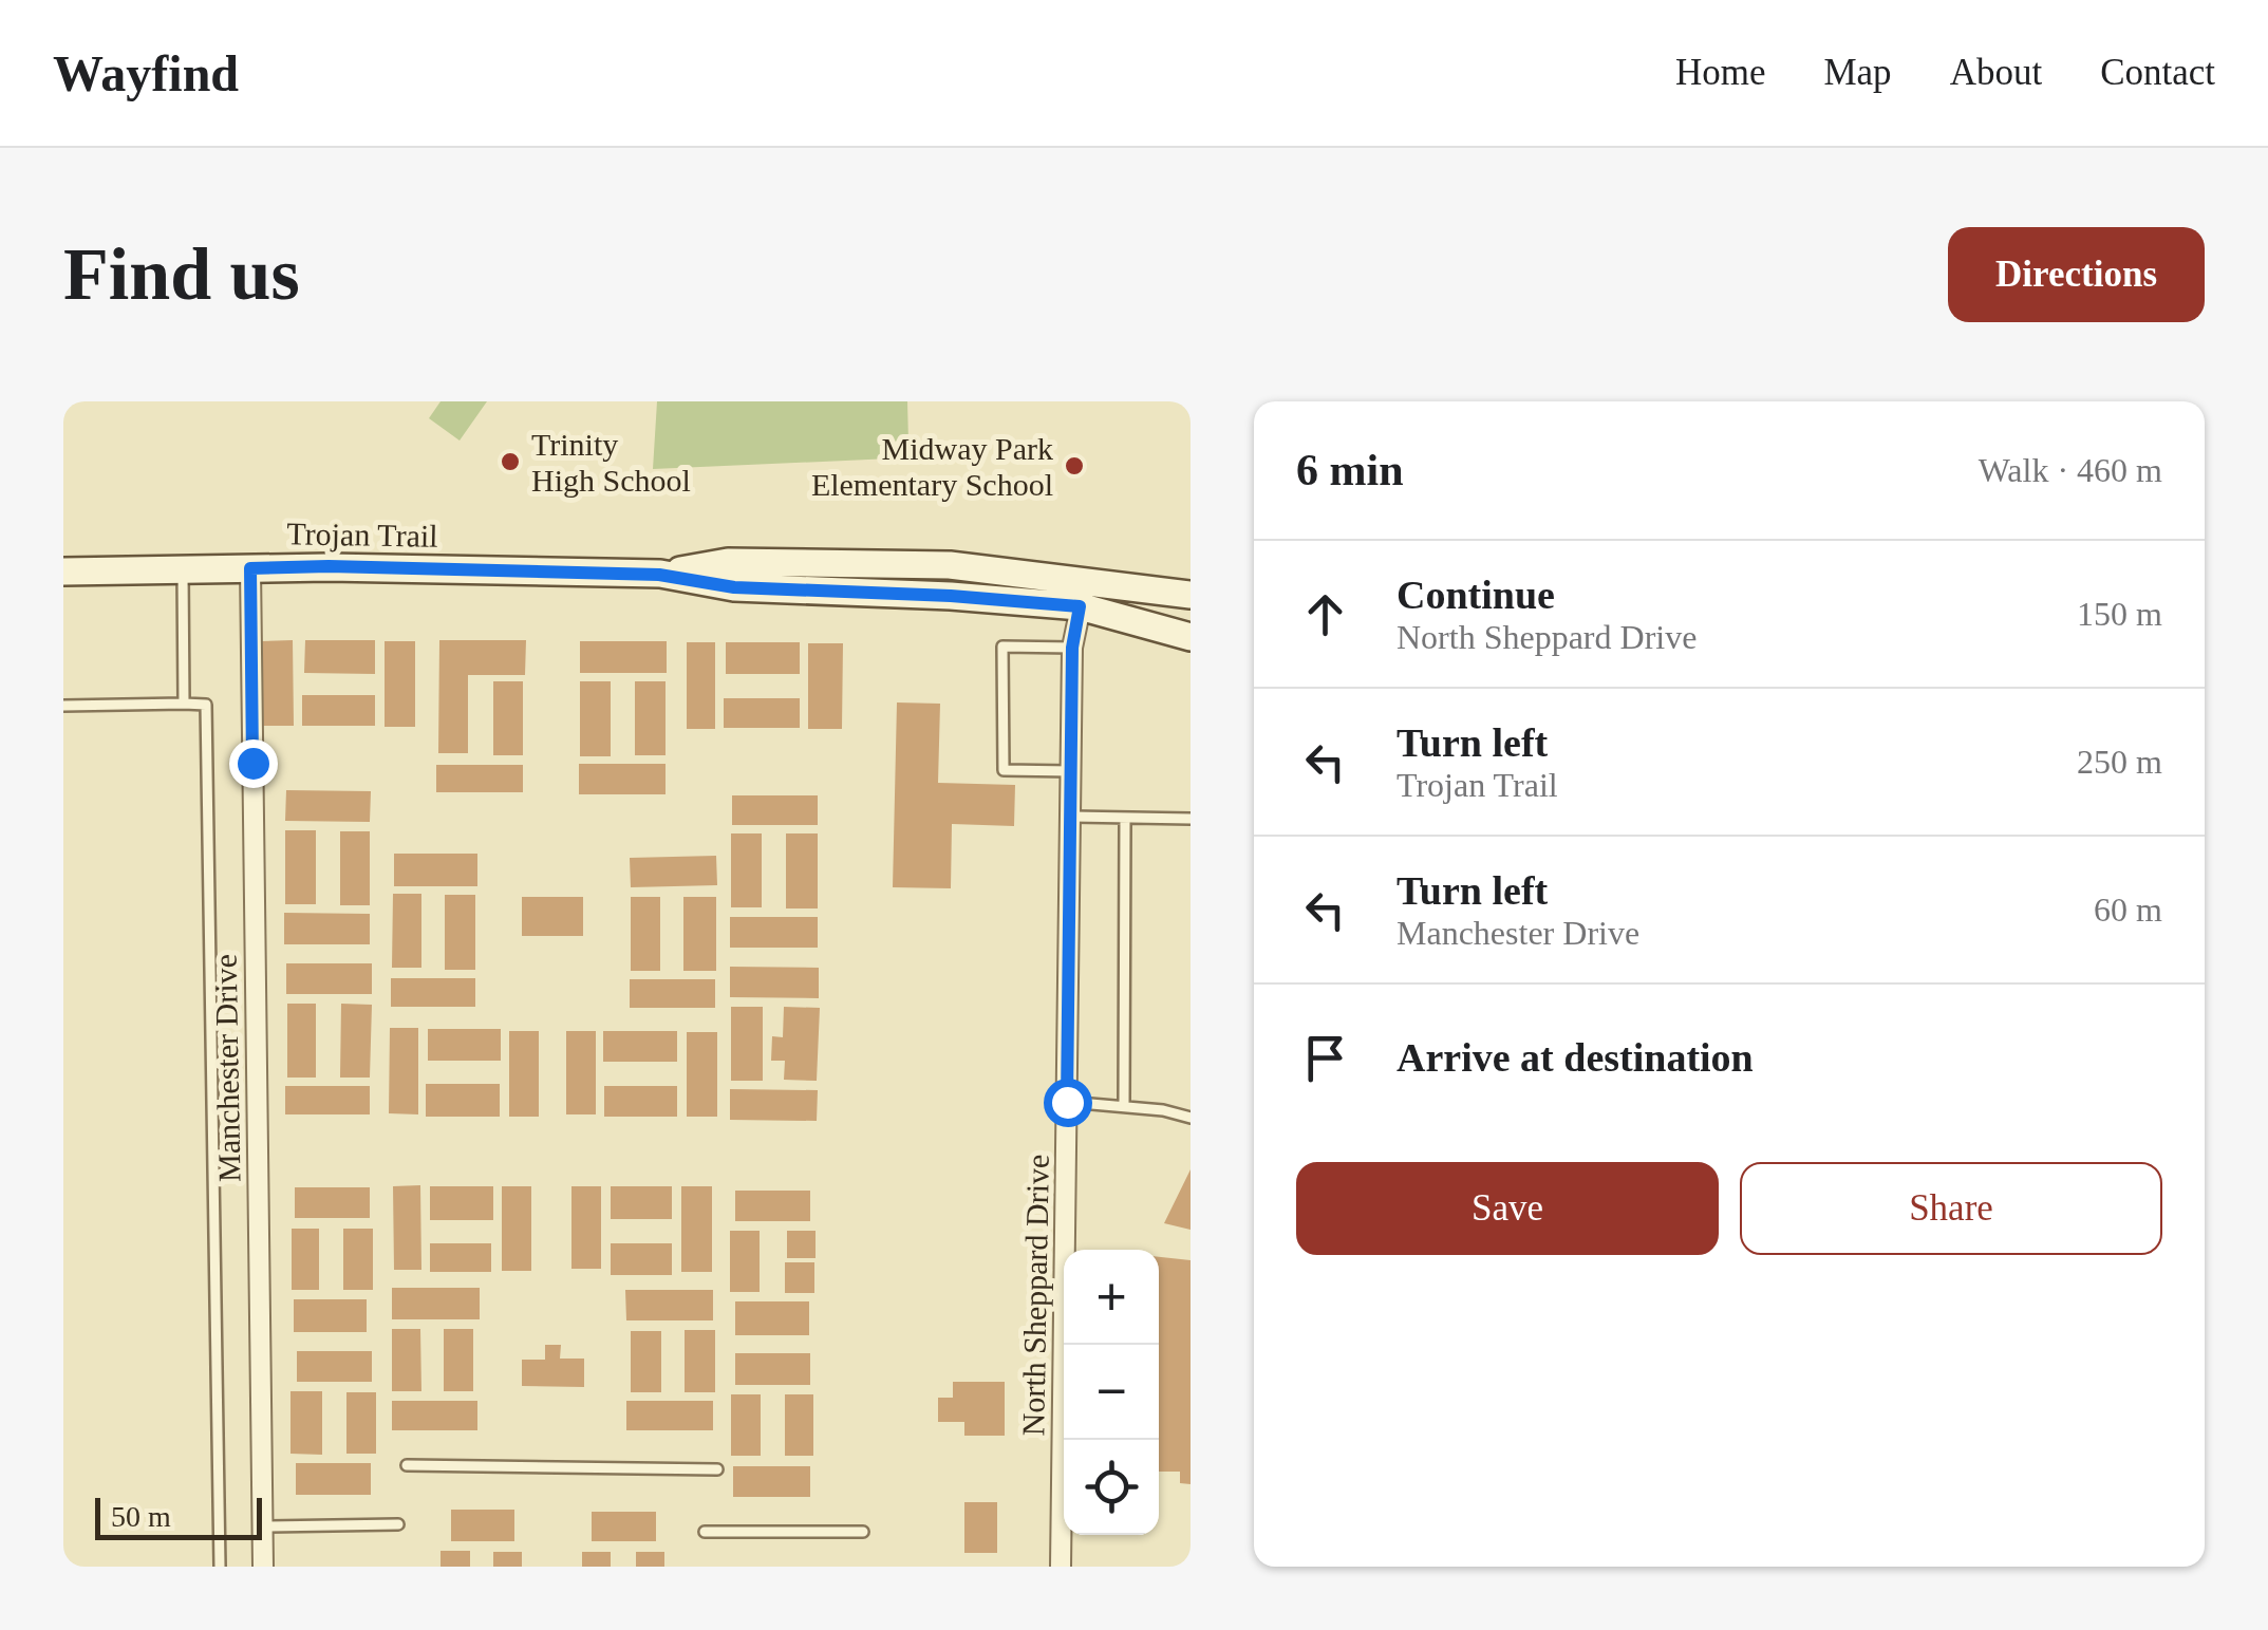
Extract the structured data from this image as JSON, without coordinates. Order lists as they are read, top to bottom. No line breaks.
{"streets":{"street":["Trojan Trail","Manchester Drive","North Sheppard Drive"]},"crossings":[["Trojan Trail","Manchester Drive"],["Trojan Trail","North Sheppard Drive"]],"places":["Trinity High School","Midway Park Elementary School"],"scale_bar":"50 m","page":{"header":"Wayfind","nav":["Home","Map","About","Contact"],"buttons":["Directions",["Save","Share"]],"title":"Find us","heading":["6 min","Walk · 460 m"],"list":[["Continue","North Sheppard Drive","150 m"],["Turn left","Trojan Trail","250 m"],["Turn left","Manchester Drive","60 m"],"Arrive at destination"],"map_buttons":["+","−"],"scale":"50 m"}}
